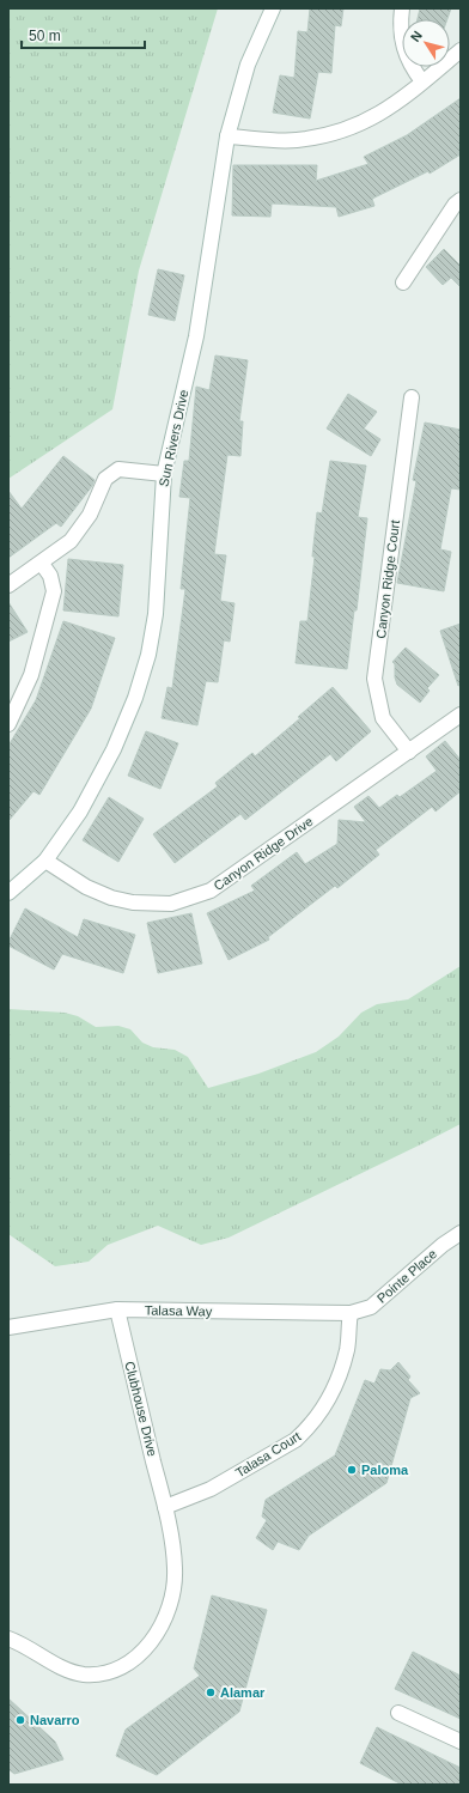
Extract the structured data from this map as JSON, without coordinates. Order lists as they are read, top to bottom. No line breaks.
{"streets":{"street":["Sun Rivers Drive","Canyon Ridge Court","Canyon Ridge Drive","Pointe Place","Talasa Way","Clubhouse Drive","Talasa Court"]},"crossings":[["Sun Rivers Drive","Canyon Ridge Drive"],["Canyon Ridge Court","Canyon Ridge Drive"],["Pointe Place","Talasa Way"],["Pointe Place","Talasa Court"],["Talasa Way","Clubhouse Drive"],["Talasa Way","Talasa Court"],["Clubhouse Drive","Talasa Court"]],"places":["Paloma","Alamar","Navarro"],"scale_bar":"50 m","north":"top left"}
